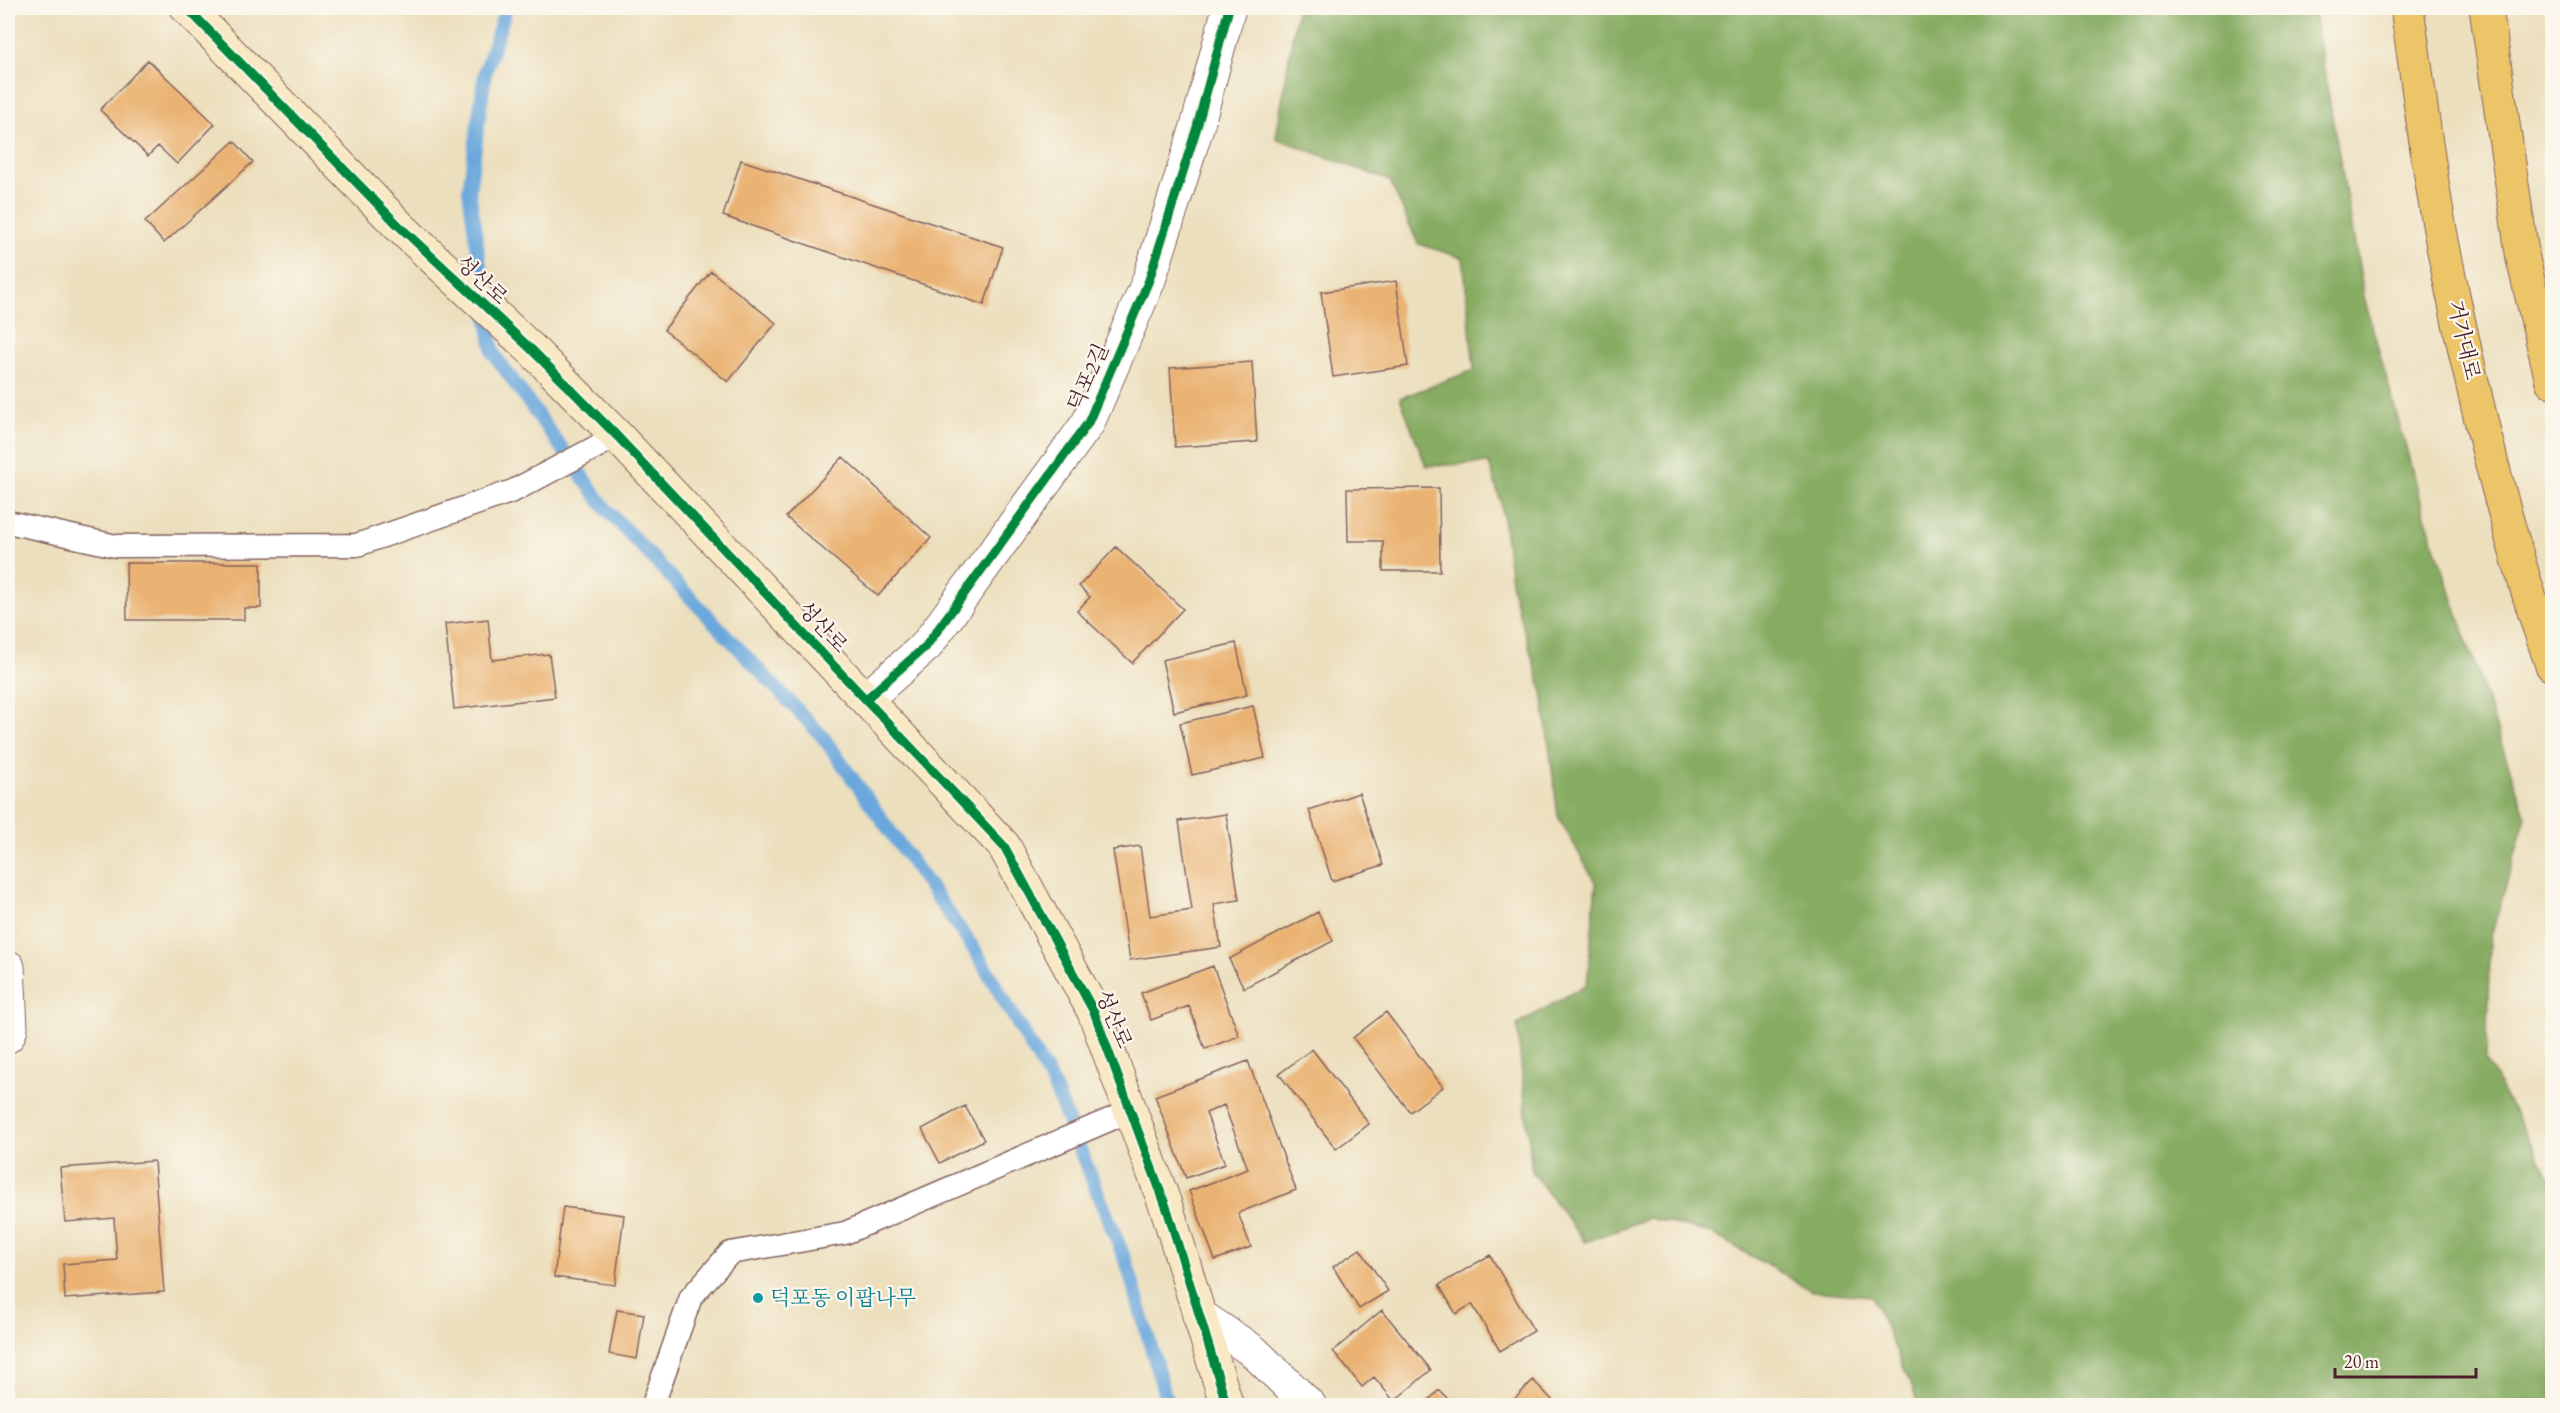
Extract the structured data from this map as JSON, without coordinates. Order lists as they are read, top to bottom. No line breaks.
{"streets":{"highway":["거가대로"],"street":["성산로","덕포2길"]},"crossings":[["성산로","덕포2길"]],"places":["덕포동 이팝나무"],"scale_bar":"20 m"}
